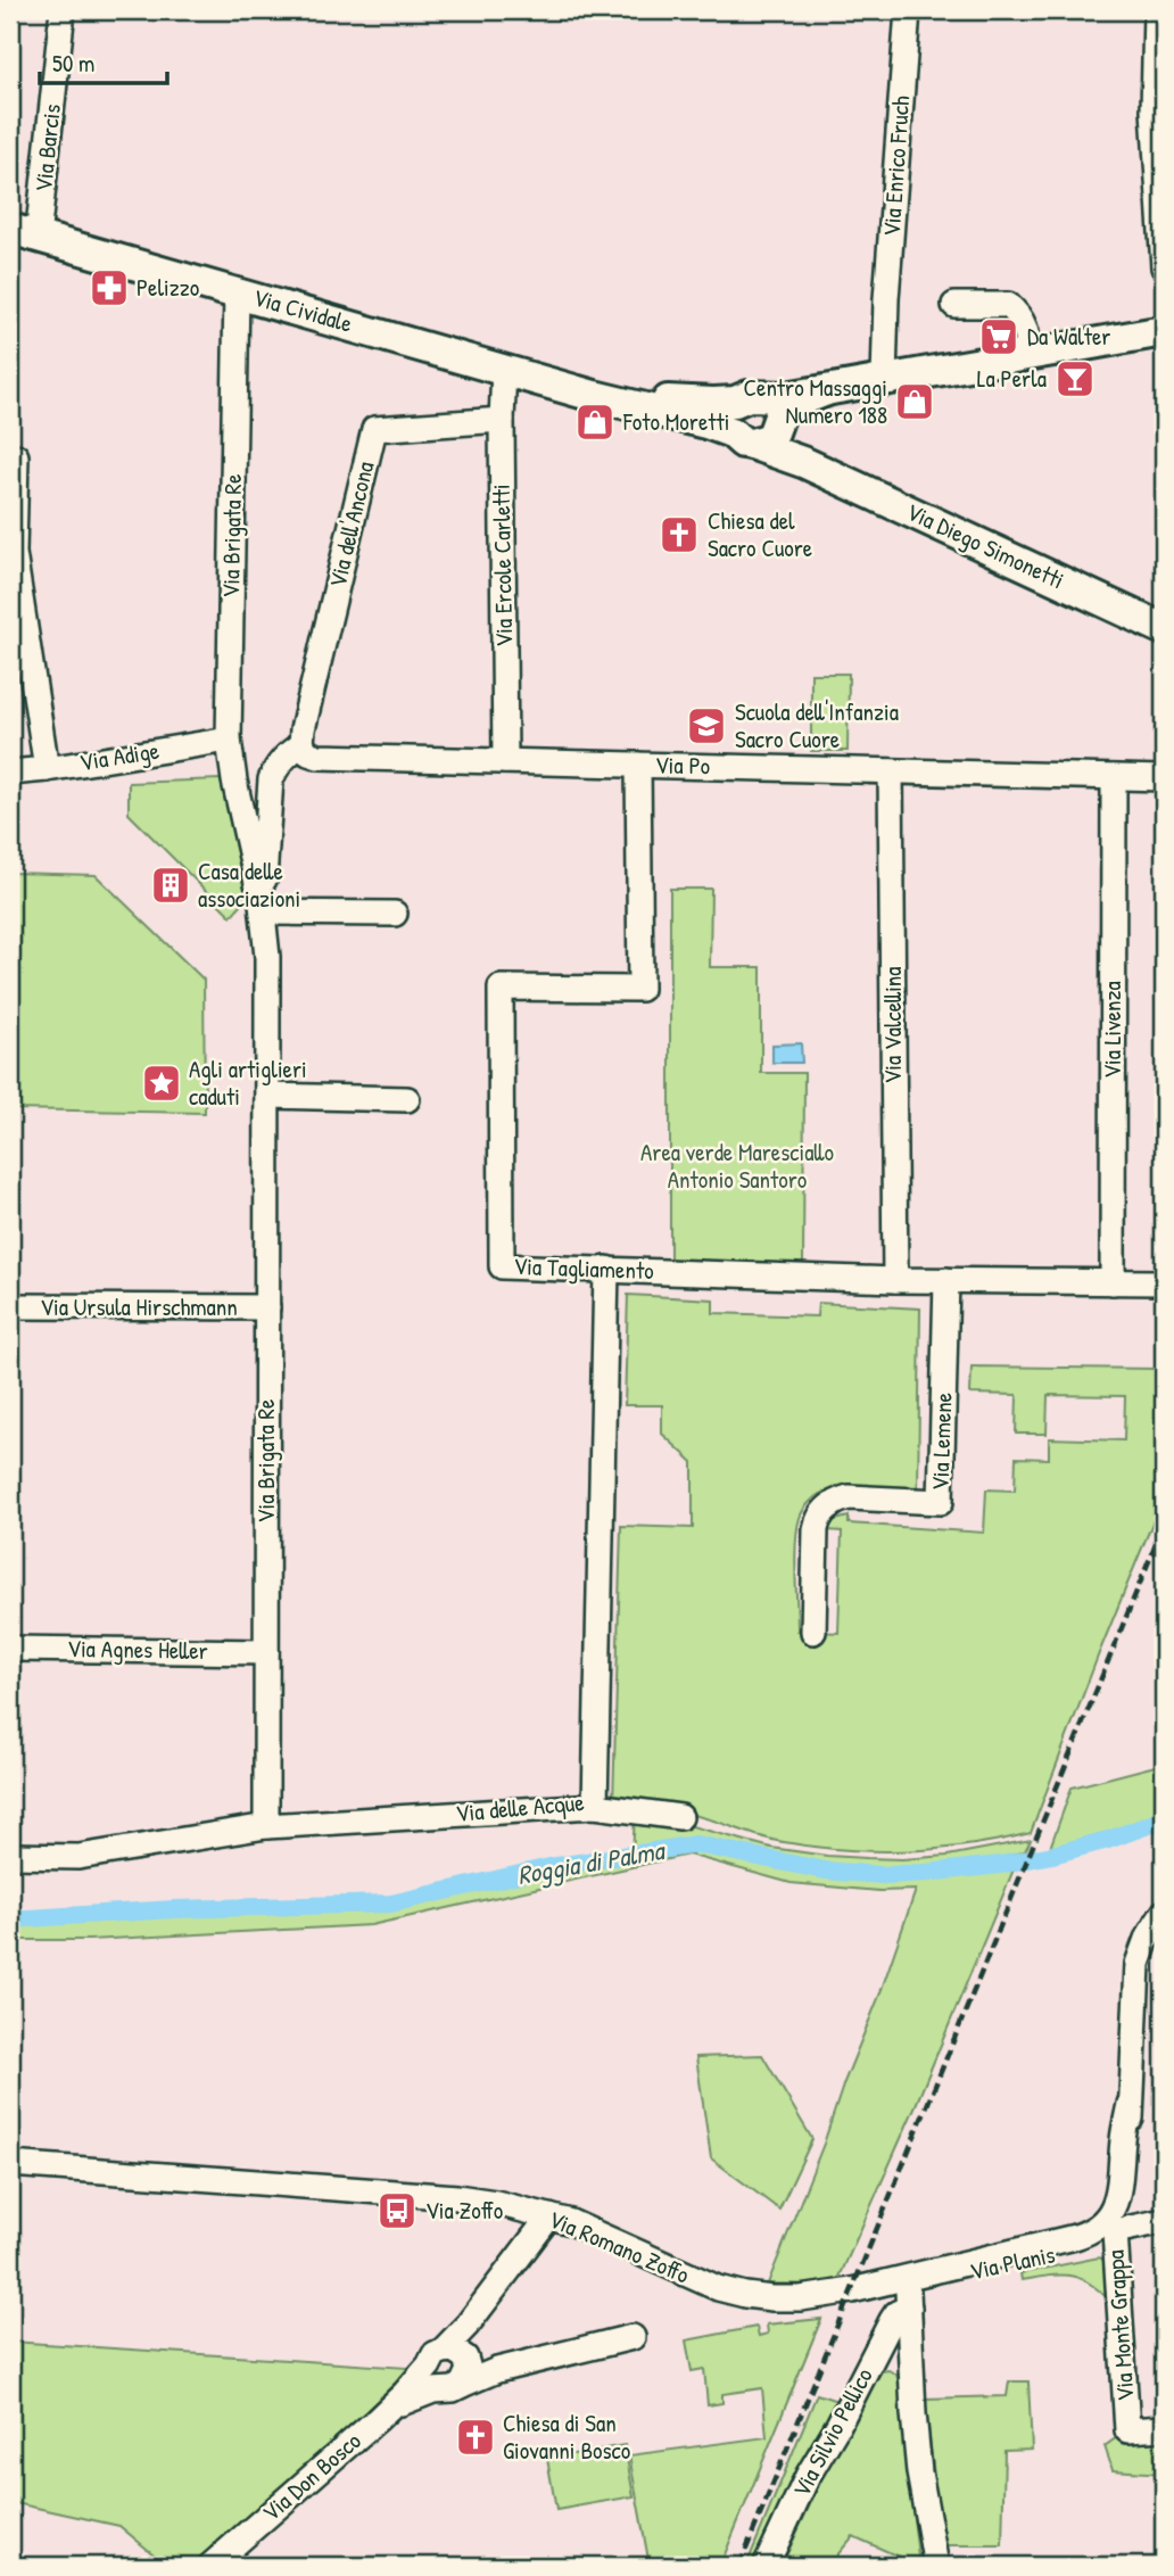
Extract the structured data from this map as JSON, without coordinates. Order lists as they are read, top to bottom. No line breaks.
{"streets":{"main road":["Via Cividale","Via Diego Simonetti"],"street":["Via Barcis","Via Enrico Fruch","Via dell'Ancona","Via Brigata Re","Via Ercole Carletti","Via Adige","Via Po","Via Valcellina","Via Livenza","Via Tagliamento","Via Ursula Hirschmann","Via Lemene","Via Agnes Heller","Via delle Acque","Via Romano Zoffo","Via Planis","Via Monte Grappa","Via Silvio Pellico","Via Don Bosco"]},"crossings":[["Via Barcis","Via Cividale"],["Via Enrico Fruch","Via Cividale"],["Via Cividale","Via Brigata Re"],["Via Cividale","Via Diego Simonetti"],["Via Cividale","Via Ercole Carletti"],["Via dell'Ancona","Via Ercole Carletti"],["Via dell'Ancona","Via Po"],["Via Brigata Re","Via Adige"],["Via Brigata Re","Via Ursula Hirschmann"],["Via Brigata Re","Via Agnes Heller"],["Via Brigata Re","Via delle Acque"],["Via Ercole Carletti","Via Po"],["Via Po","Via Valcellina"],["Via Po","Via Livenza"],["Via Po","Via Tagliamento"],["Via Valcellina","Via Tagliamento"],["Via Livenza","Via Tagliamento"],["Via Tagliamento","Via Lemene"],["Via Tagliamento","Via delle Acque"],["Via Romano Zoffo","Via Planis"],["Via Romano Zoffo","Via Silvio Pellico"],["Via Planis","Via Monte Grappa"],["Via Planis","Via Silvio Pellico"]],"water":["Roggia di Palma"],"parks":["Area verde Maresciallo Antonio Santoro"],"places":{"pharmacy":["Pelizzo"],"supermarket":["Da Walter"],"bar":["La Perla"],"shop":["Centro Massaggi Numero 188","Foto Moretti"],"church":["Chiesa del Sacro Cuore","Chiesa di San Giovanni Bosco"],"school or university":["Scuola dell'Infanzia Sacro Cuore"],"building":["Casa delle associazioni"],"place":["Agli artiglieri caduti"],"bus stop":["Via Zoffo"]},"scale_bar":"50 m"}
